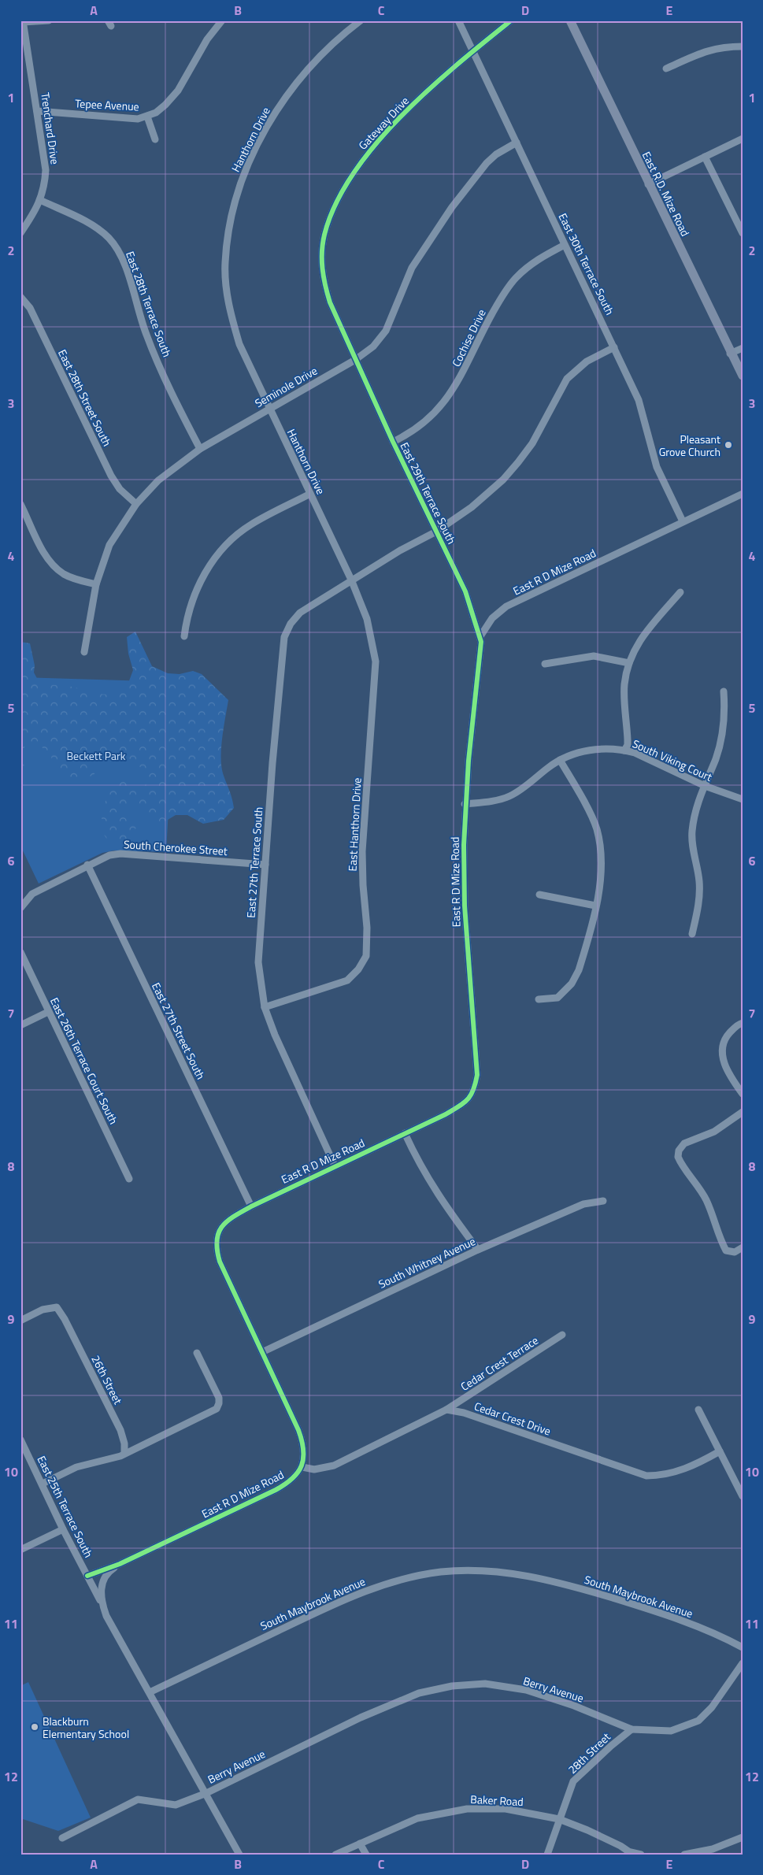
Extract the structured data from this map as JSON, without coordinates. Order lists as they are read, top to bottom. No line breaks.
{"streets":{"main road":["East R.D. Mize Road"],"street":["Tepee Avenue","Gateway Drive","Trenchard Drive","Hanthorn Drive","East 30th Terrace South","East 28th Terrace South","Cochise Drive","Seminole Drive","East 28th Street South","East 29th Terrace South","East R D Mize Road","South Viking Court","East Hanthorn Drive","South Cherokee Street","East 27th Terrace South","East 27th Street South","East 26th Terrace Court South","South Whitney Avenue","Cedar Crest Terrace","26th Street","Cedar Crest Drive","East 25th Terrace South","South Maybrook Avenue","Berry Avenue","28th Street","Baker Road"]},"crossings":[["Tepee Avenue","Trenchard Drive"],["Gateway Drive","East 30th Terrace South"],["Gateway Drive","Seminole Drive"],["Gateway Drive","East 29th Terrace South"],["Trenchard Drive","East 28th Terrace South"],["Hanthorn Drive","Seminole Drive"],["Hanthorn Drive","East Hanthorn Drive"],["Hanthorn Drive","East 27th Terrace South"],["East 30th Terrace South","Cochise Drive"],["East 30th Terrace South","Seminole Drive"],["East 30th Terrace South","East R D Mize Road"],["East 30th Terrace South","East 27th Terrace South"],["East 28th Terrace South","Seminole Drive"],["Cochise Drive","East 29th Terrace South"],["Seminole Drive","East 28th Street South"],["Seminole Drive","East 29th Terrace South"],["East 29th Terrace South","East R D Mize Road"],["East 29th Terrace South","East 27th Terrace South"],["East R D Mize Road","South Viking Court"],["East R D Mize Road","East 27th Terrace South"],["East R D Mize Road","East 27th Street South"],["East R D Mize Road","South Whitney Avenue"],["East R D Mize Road","East 25th Terrace South"],["East R D Mize Road","South Maybrook Avenue"],["East R D Mize Road","Berry Avenue"],["East Hanthorn Drive","East 27th Terrace South"],["South Cherokee Street","East 27th Terrace South"],["South Cherokee Street","East 27th Street South"],["Cedar Crest Terrace","Cedar Crest Drive"],["Berry Avenue","28th Street"],["28th Street","Baker Road"]],"parks":["Beckett Park"],"places":["Pleasant Grove Church","Blackburn Elementary School"],"grid":{"columns":["A","B","C","D","E"],"rows":["1","2","3","4","5","6","7","8","9","10","11","12"]}}
